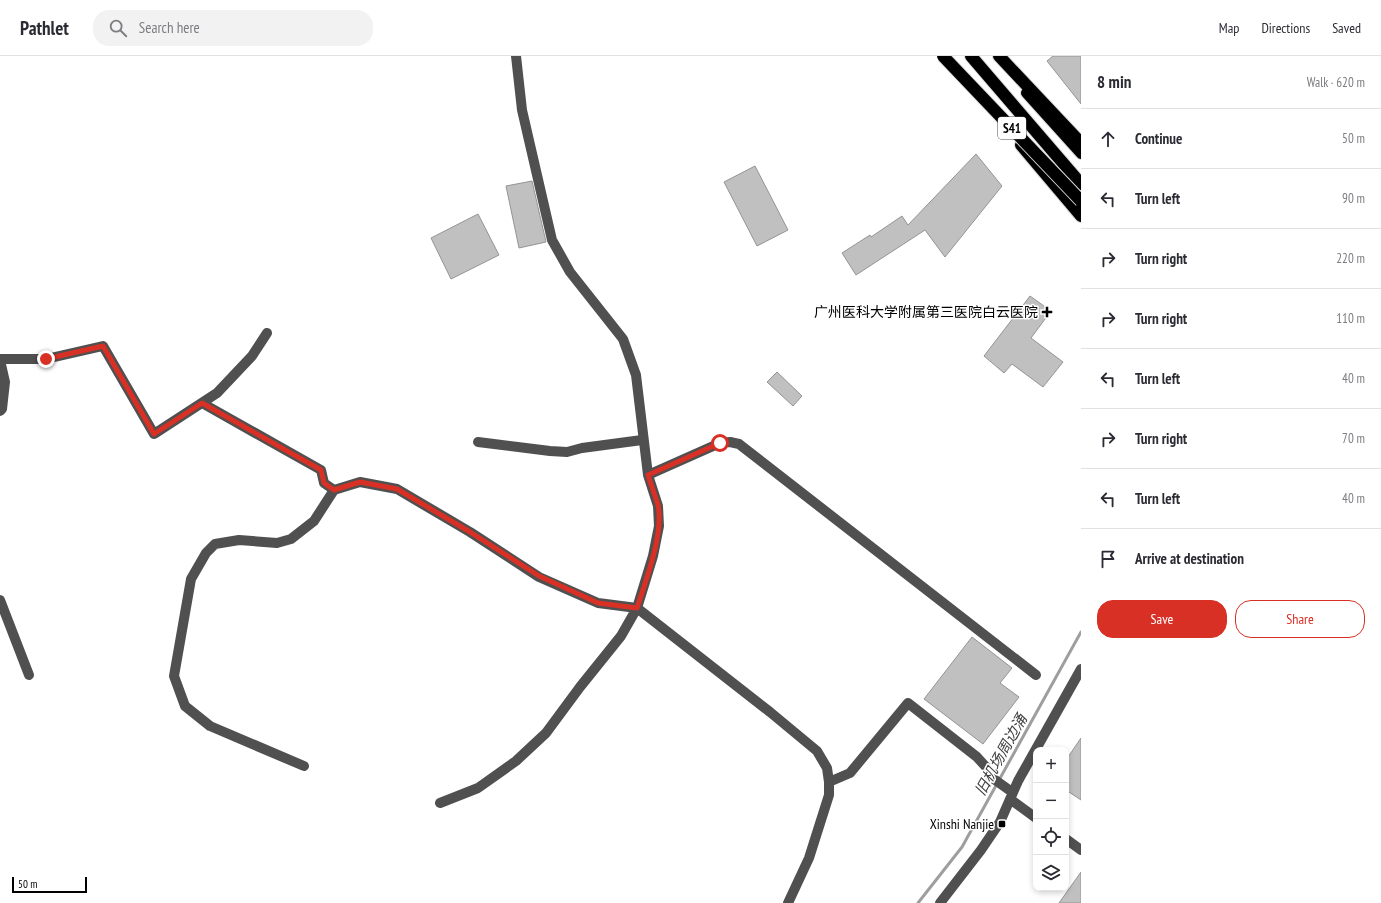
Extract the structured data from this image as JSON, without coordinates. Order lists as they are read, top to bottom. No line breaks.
{"streets":{"highway":["S41"]},"water":["旧机场周边涌"],"places":{"health":["广州医科大学附属第三医院白云医院"],"transit":["Xinshi Nanjie"]},"scale_bar":"50 m","page":{"header":"Pathlet","search":"Search here","nav":["Map","Directions","Saved"],"heading":["8 min","Walk · 620 m"],"list":[["Continue","50 m"],["Turn left","90 m"],["Turn right","220 m"],["Turn right","110 m"],["Turn left","40 m"],["Turn right","70 m"],["Turn left","40 m"],"Arrive at destination"],"buttons":["Save","Share"],"map_buttons":["+","−"],"scale":"50 m"}}
